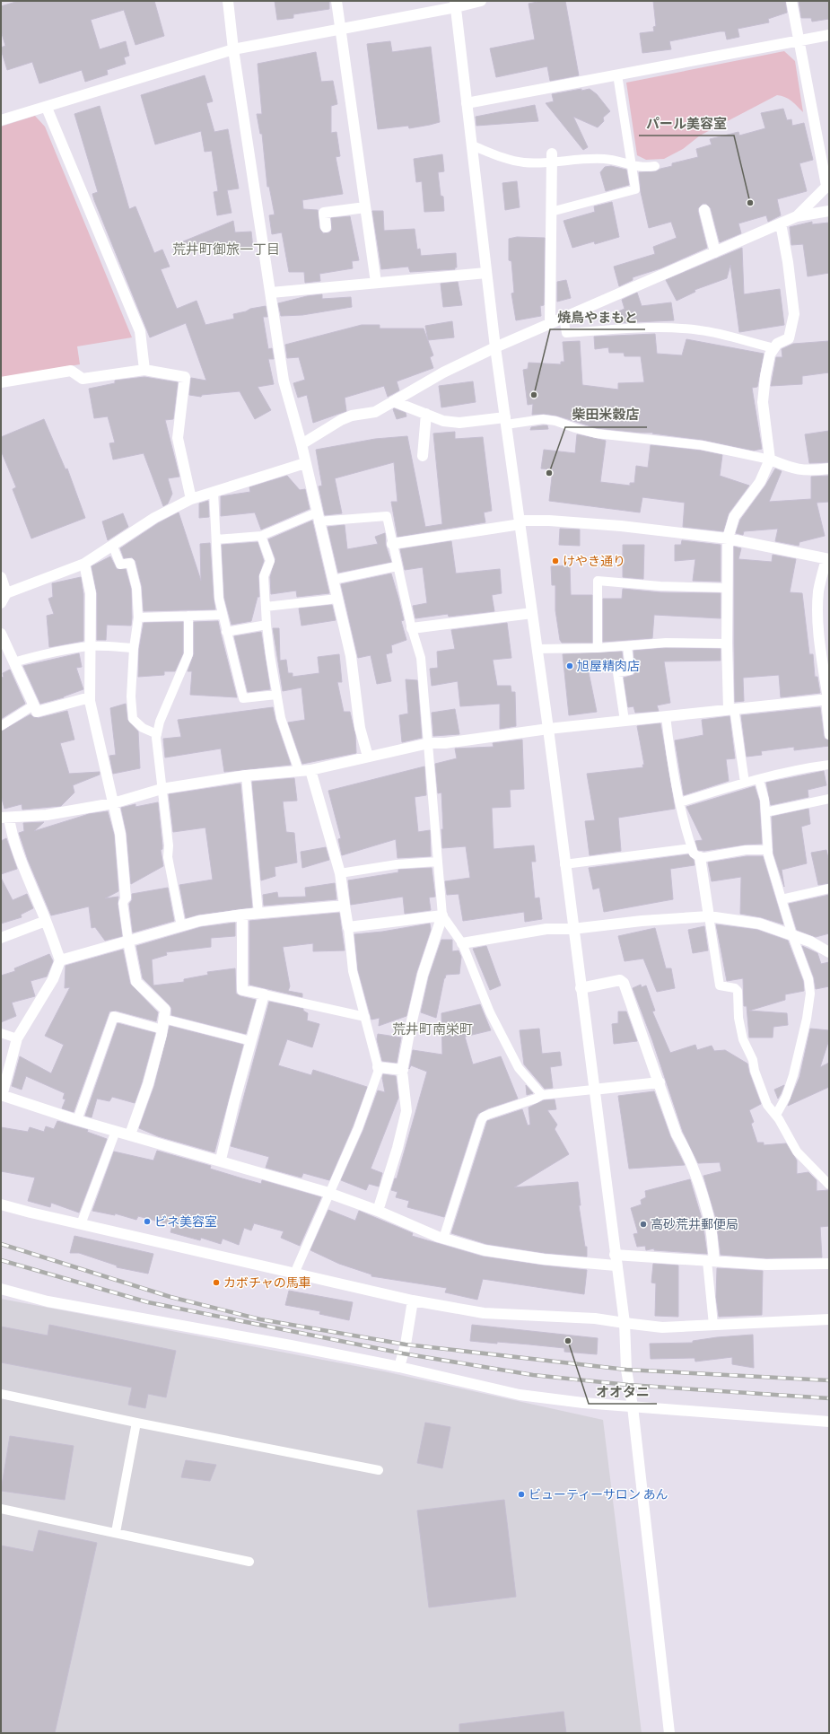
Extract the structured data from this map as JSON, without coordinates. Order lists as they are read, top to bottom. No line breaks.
{"districts":["荒井町御旅一丁目","荒井町南栄町"],"places":["パール美容室","焼鳥やまもと","柴田米穀店","けやき通り","旭屋精肉店","ビネ美容室","高砂荒井郵便局","カボチャの馬車","オオタニ","ビューティーサロン あん"]}
